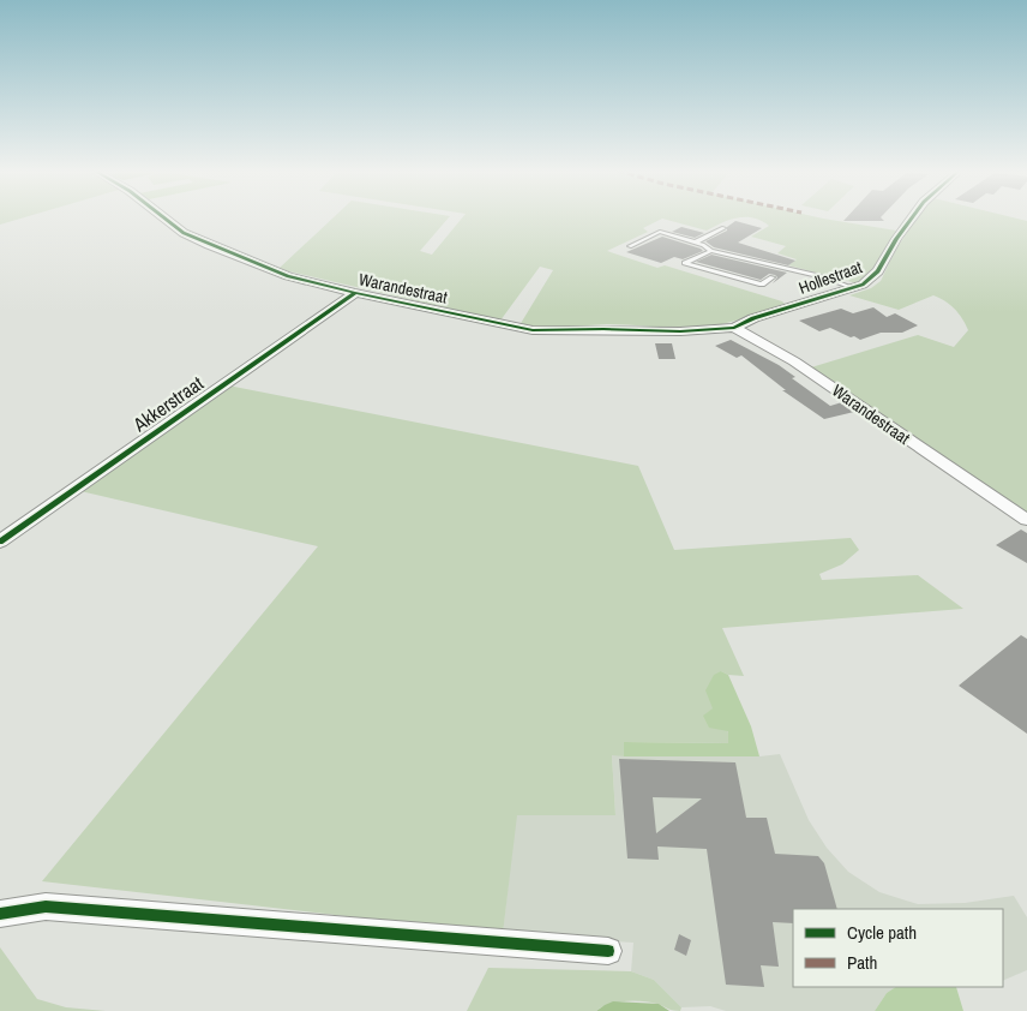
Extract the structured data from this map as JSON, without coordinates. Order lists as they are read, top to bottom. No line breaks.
{"streets":{"street":["Hollestraat","Warandestraat","Akkerstraat"]},"crossings":[["Hollestraat","Warandestraat"],["Warandestraat","Akkerstraat"]],"legend":["Cycle path","Path"]}
